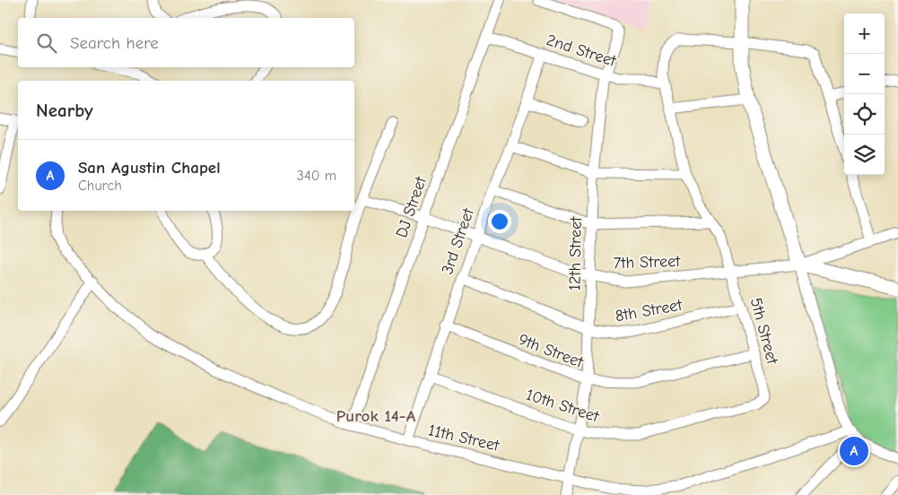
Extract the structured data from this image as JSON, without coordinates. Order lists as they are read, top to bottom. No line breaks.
{"streets":{"street":["2nd Street","DJ Street","3rd Street","12th Street","7th Street","8th Street","5th Street","9th Street","10th Street","11th Street"]},"crossings":[["2nd Street","DJ Street"],["2nd Street","3rd Street"],["2nd Street","12th Street"],["2nd Street","5th Street"],["DJ Street","7th Street"],["DJ Street","11th Street"],["3rd Street","7th Street"],["3rd Street","8th Street"],["3rd Street","9th Street"],["3rd Street","10th Street"],["3rd Street","11th Street"],["12th Street","7th Street"],["12th Street","8th Street"],["12th Street","9th Street"],["12th Street","10th Street"],["12th Street","11th Street"],["7th Street","5th Street"],["8th Street","5th Street"],["5th Street","9th Street"],["5th Street","10th Street"]],"districts":["Purok 14-A"],"page":{"map_buttons":["+","−"],"search":"Search here","heading":"Nearby","list":[{"mark":"A","name":"San Agustin Chapel","note":"Church","value":"340 m"}],"pins":"A"}}
